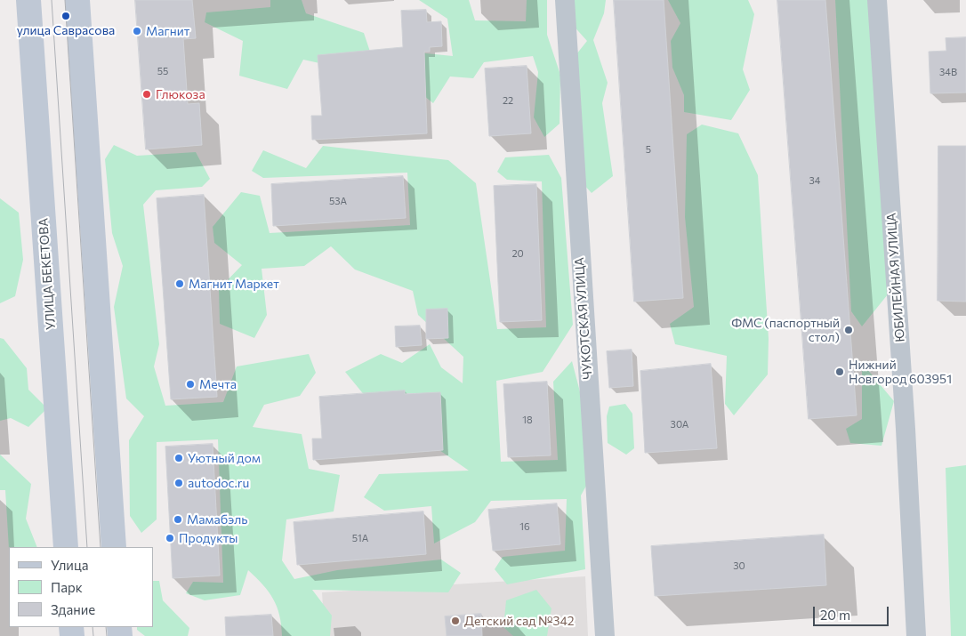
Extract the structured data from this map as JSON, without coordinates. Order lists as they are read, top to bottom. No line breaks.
{"streets":{"main road":["УЛИЦА БЕКЕТОВА"],"street":["ЮБИЛЕЙНАЯ УЛИЦА","ЧУКОТСКАЯ УЛИЦА"]},"places":["улица Саврасова","Магнит","Глюкоза","Магнит Маркет","ФМС (паспортный стол)","Нижний Новгород 603951","Мечта","Уютный дом","autodoc.ru","Мамабэль","Продукты","Детский сад №342"],"house_numbers":["55","34В","22","5","34","53А","20","18","30А","16","51А","30"],"legend":["Улица","Парк","Здание"],"scale_bar":"20 m"}
